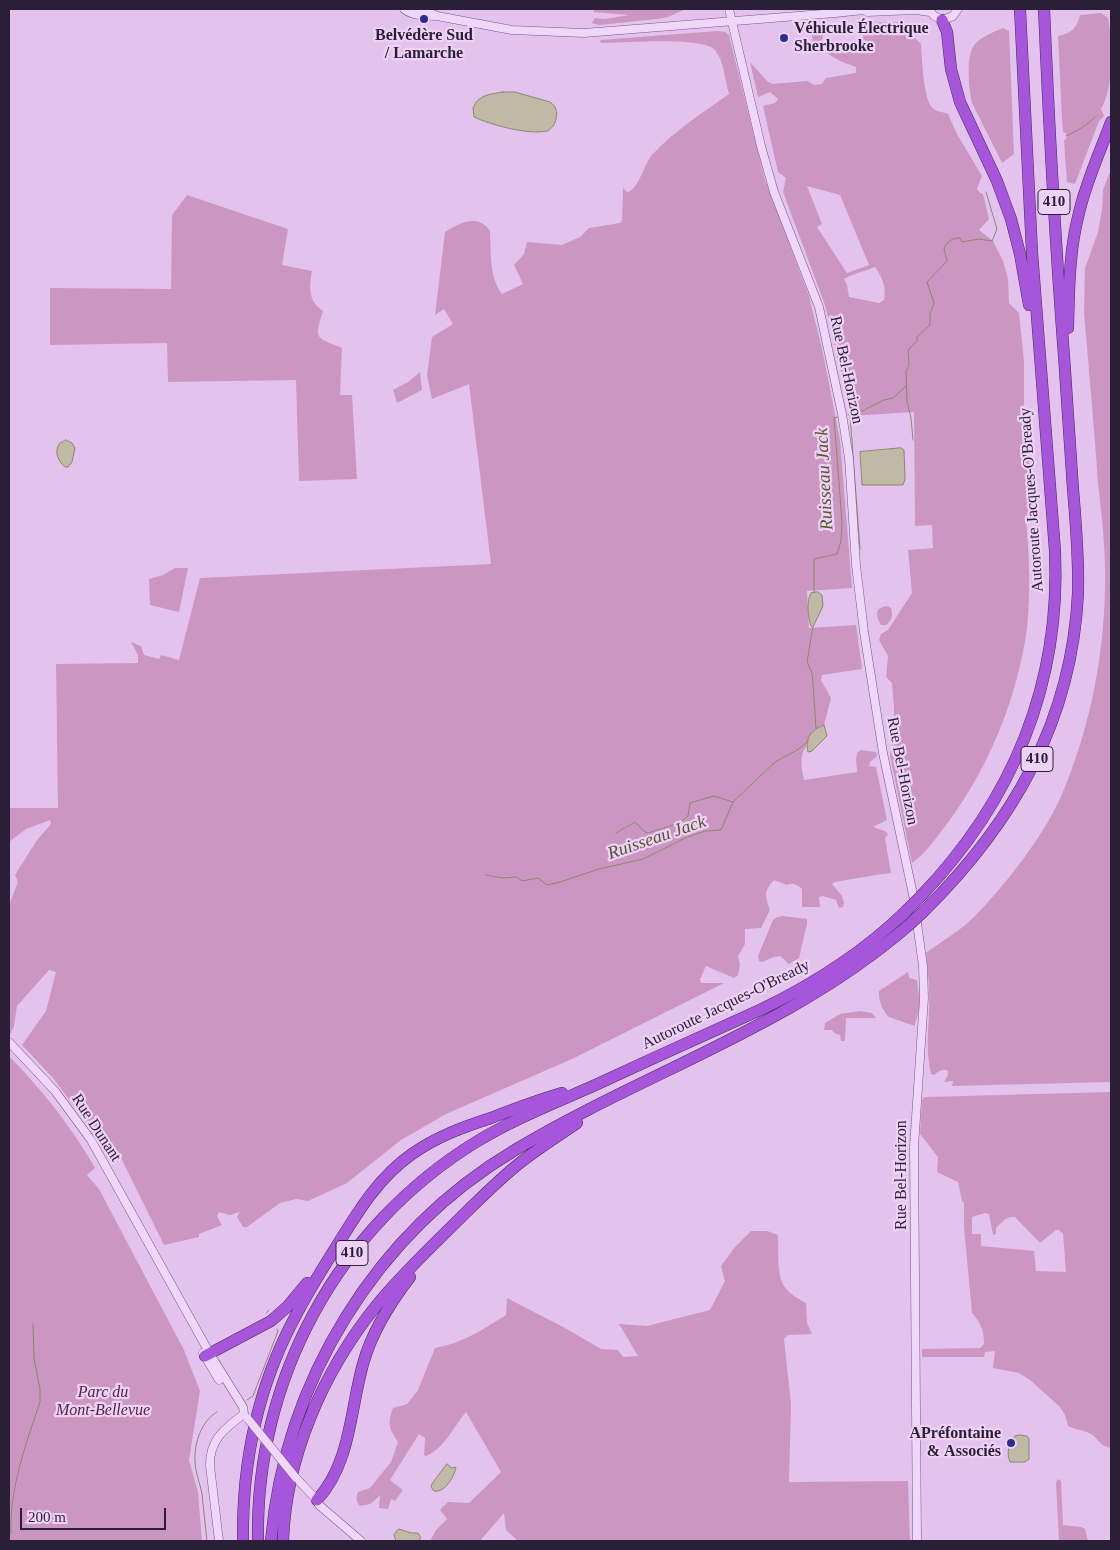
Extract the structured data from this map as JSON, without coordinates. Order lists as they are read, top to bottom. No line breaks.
{"streets":{"highway":["410","Autoroute Jacques-O'Bready"],"street":["Rue Bel-Horizon","Rue Dunant"]},"water":["Ruisseau Jack"],"parks":["Parc du Mont-Bellevue"],"places":["Belvédère Sud / Lamarche","Véhicule Électrique Sherbrooke","APréfontaine & Associés"],"scale_bar":"200 m"}
